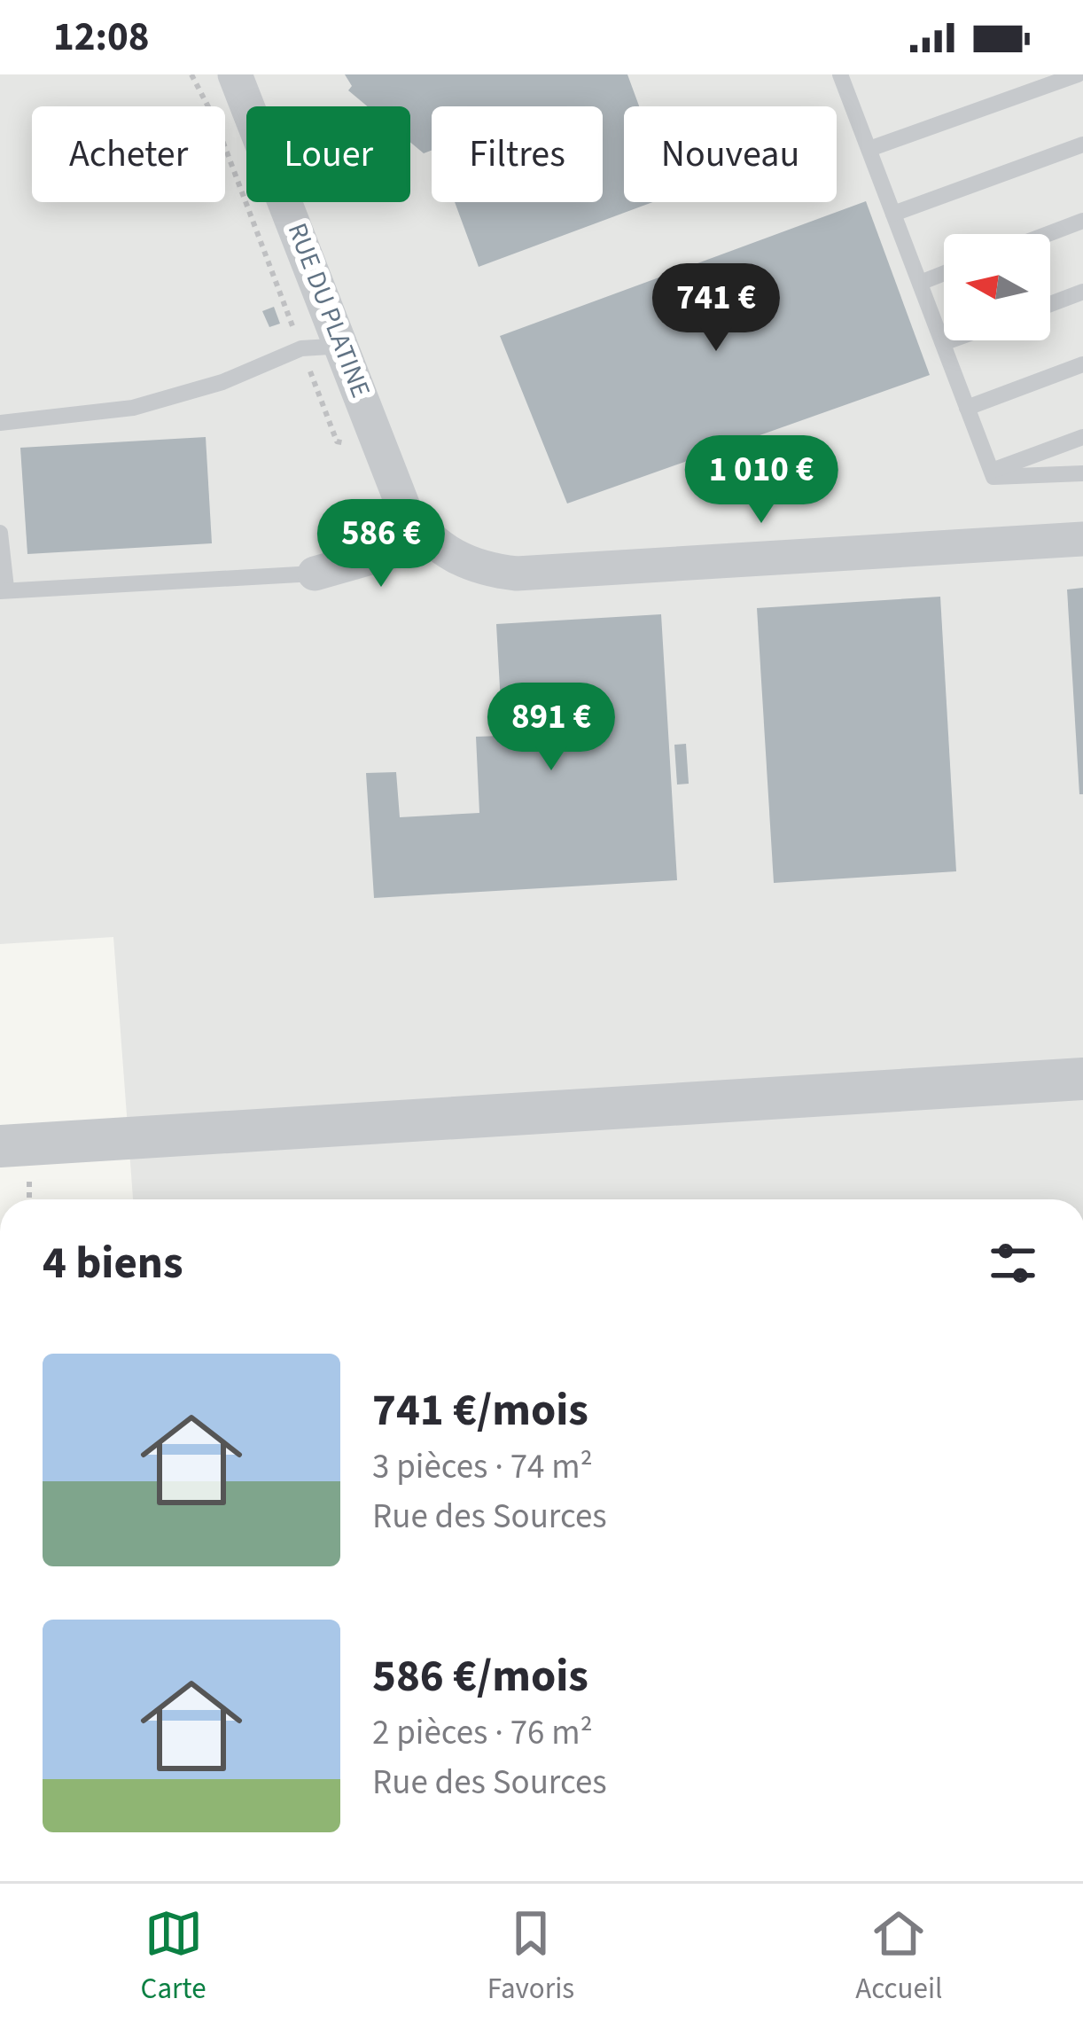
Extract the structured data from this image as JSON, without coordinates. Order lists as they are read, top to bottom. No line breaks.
{"streets":{"street":["RUE DU PLATINE"]},"north":"left","page":{"status":"12:08","chip":["Acheter","Louer","Filtres","Nouveau"],"price":["741 €","1 010 €","586 €","891 €"],"heading":"4 biens","list":[{"name":"741 €/mois","note":"3 pièces · 74 m² · Rue des Sources"},{"name":"586 €/mois","note":"2 pièces · 76 m² · Rue des Sources"}],"tabs":["Carte","Favoris","Accueil"]}}
